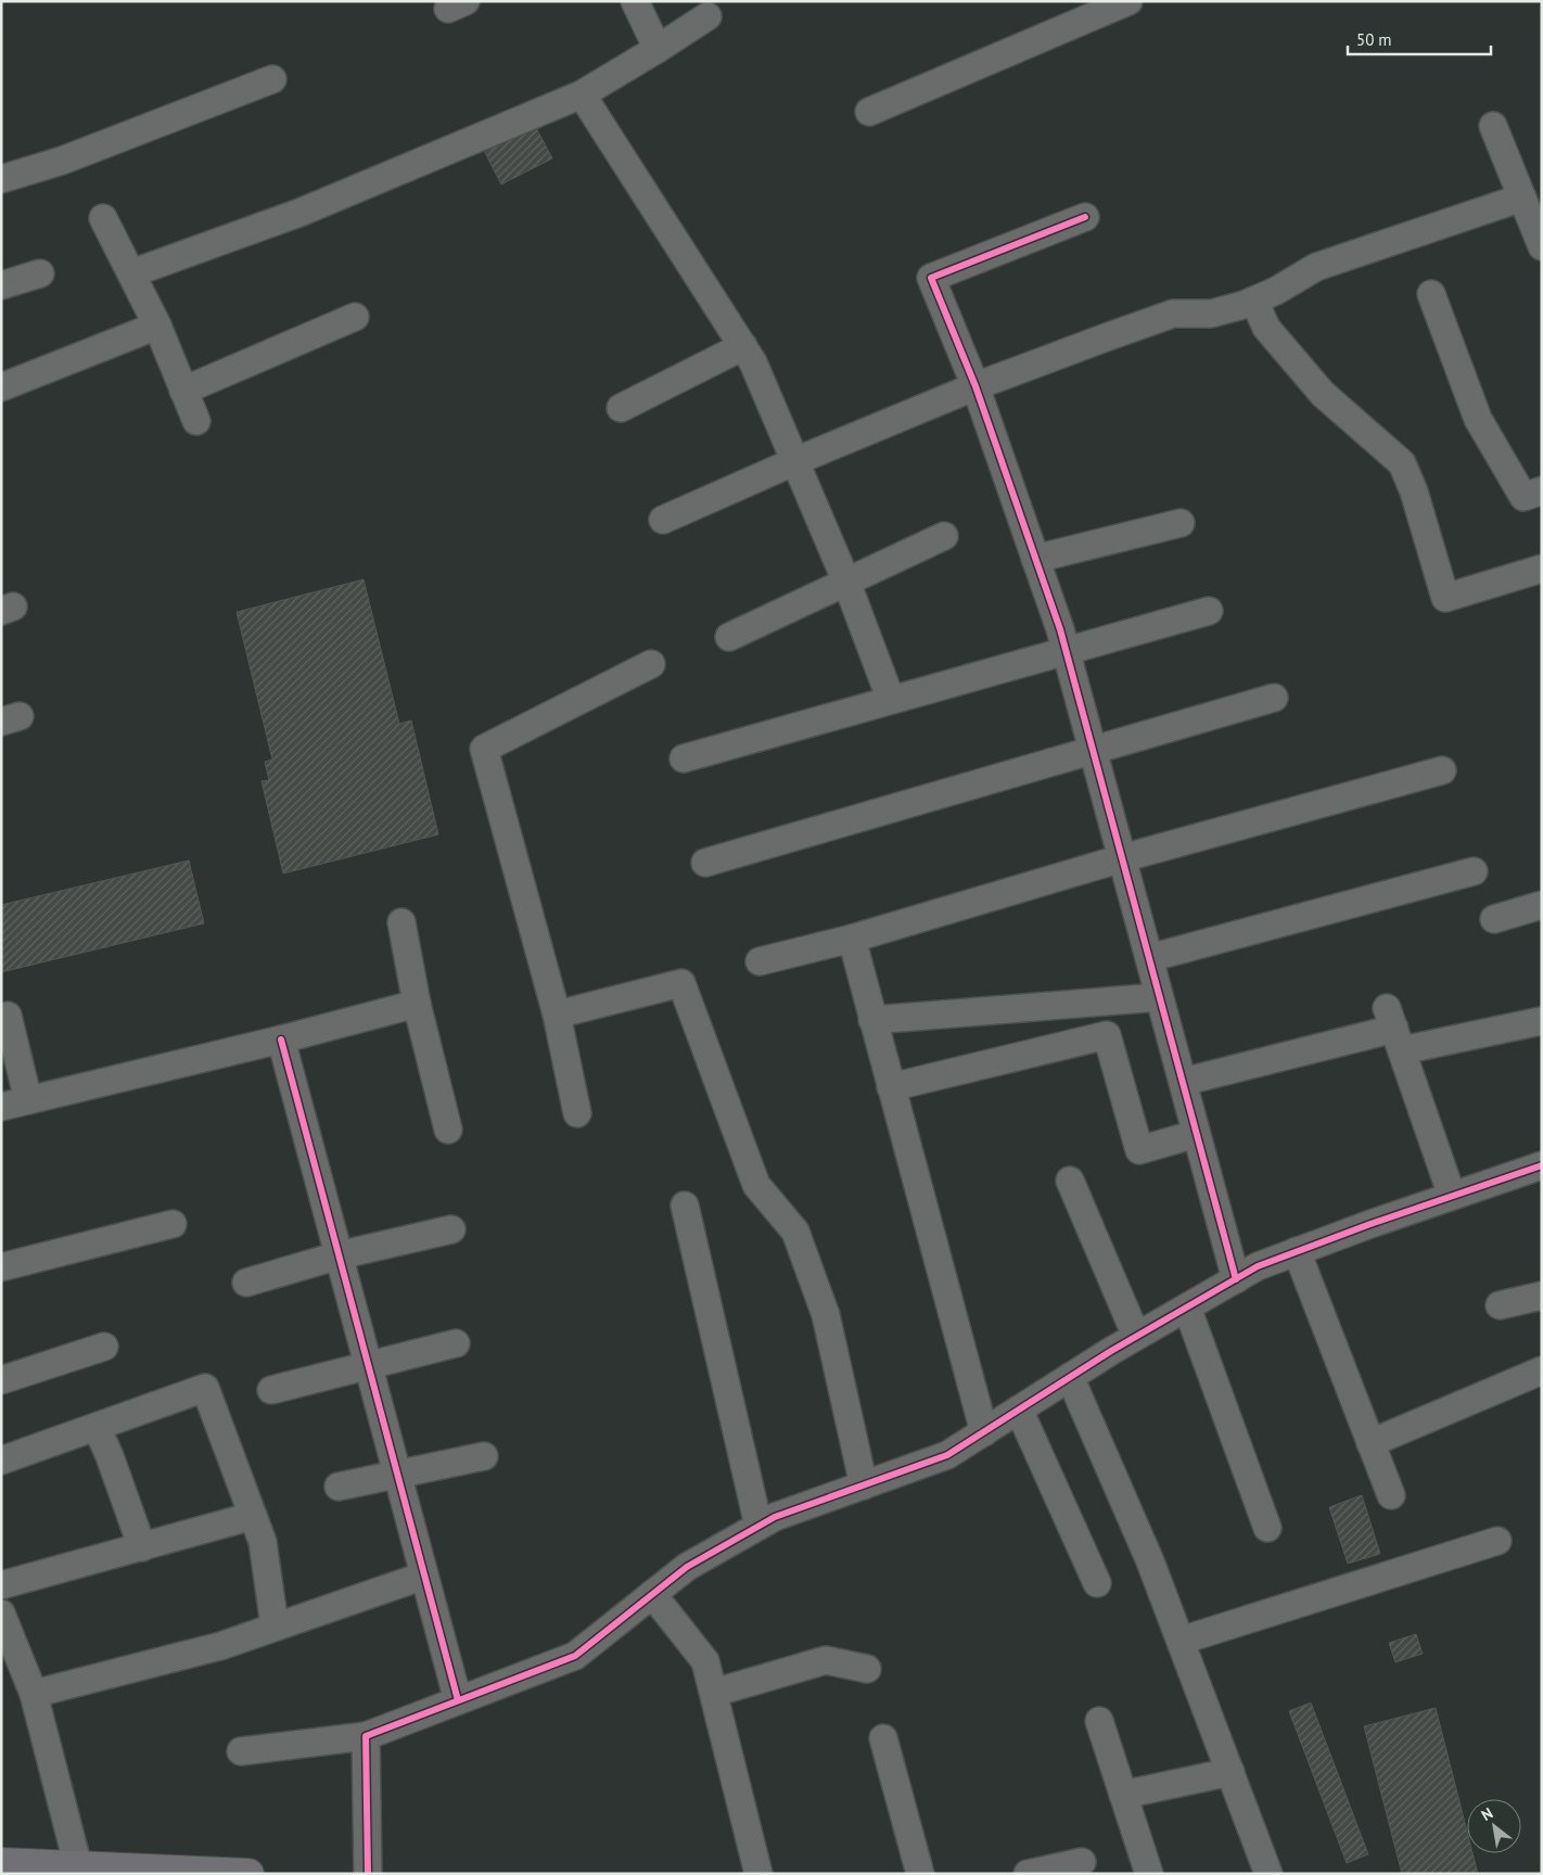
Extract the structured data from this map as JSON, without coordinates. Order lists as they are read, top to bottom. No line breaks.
{"scale_bar":"50 m","north":"top left"}
